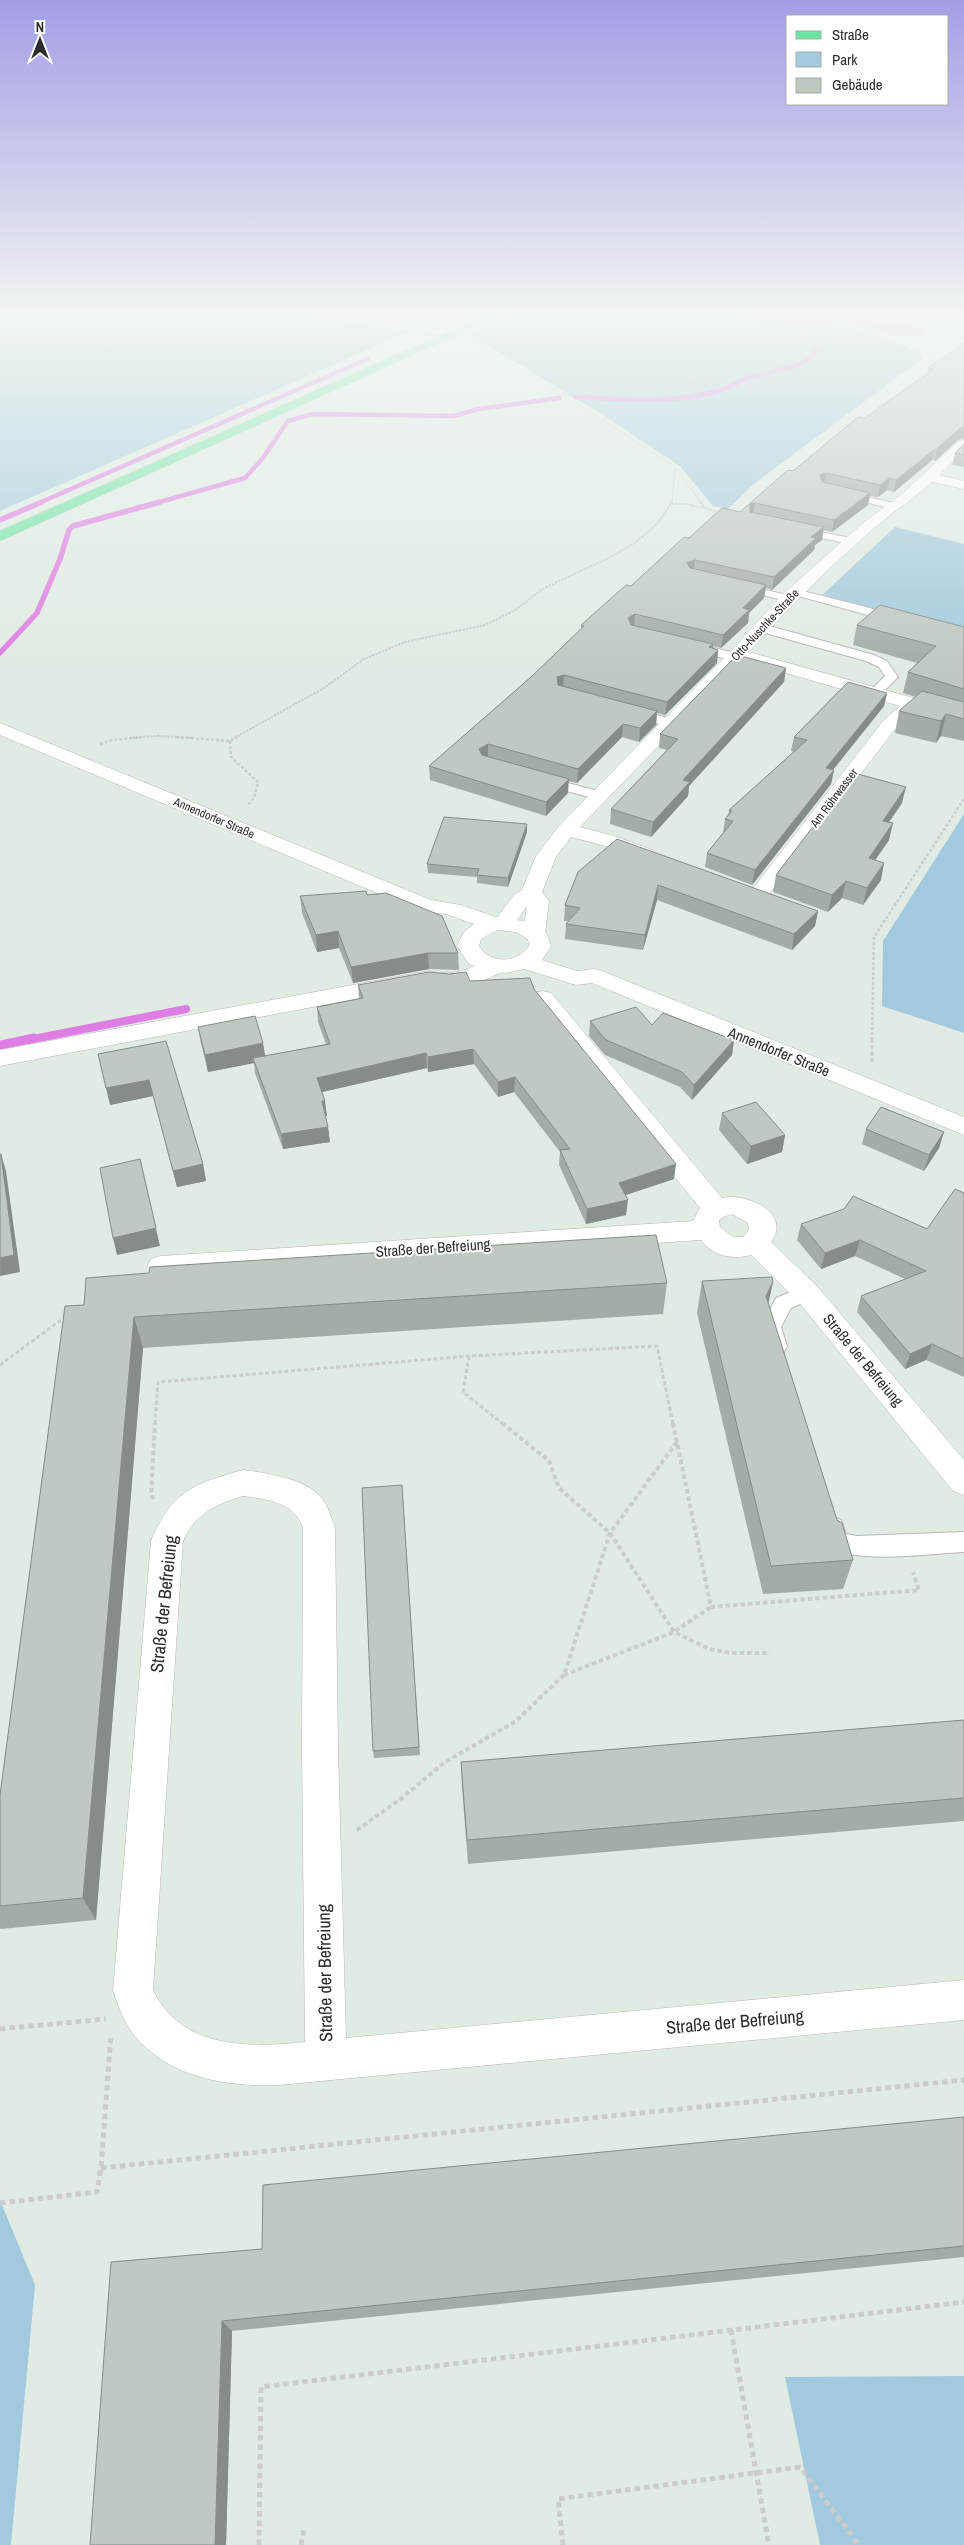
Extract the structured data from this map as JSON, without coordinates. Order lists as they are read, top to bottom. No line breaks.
{"streets":{"street":["Otto-Nuschke-Straße","Am Röhrwasser","Annendorfer Straße","Straße der Befreiung"]},"crossings":[["Otto-Nuschke-Straße","Annendorfer Straße"]],"legend":["Straße","Park","Gebäude"],"north":"top"}
